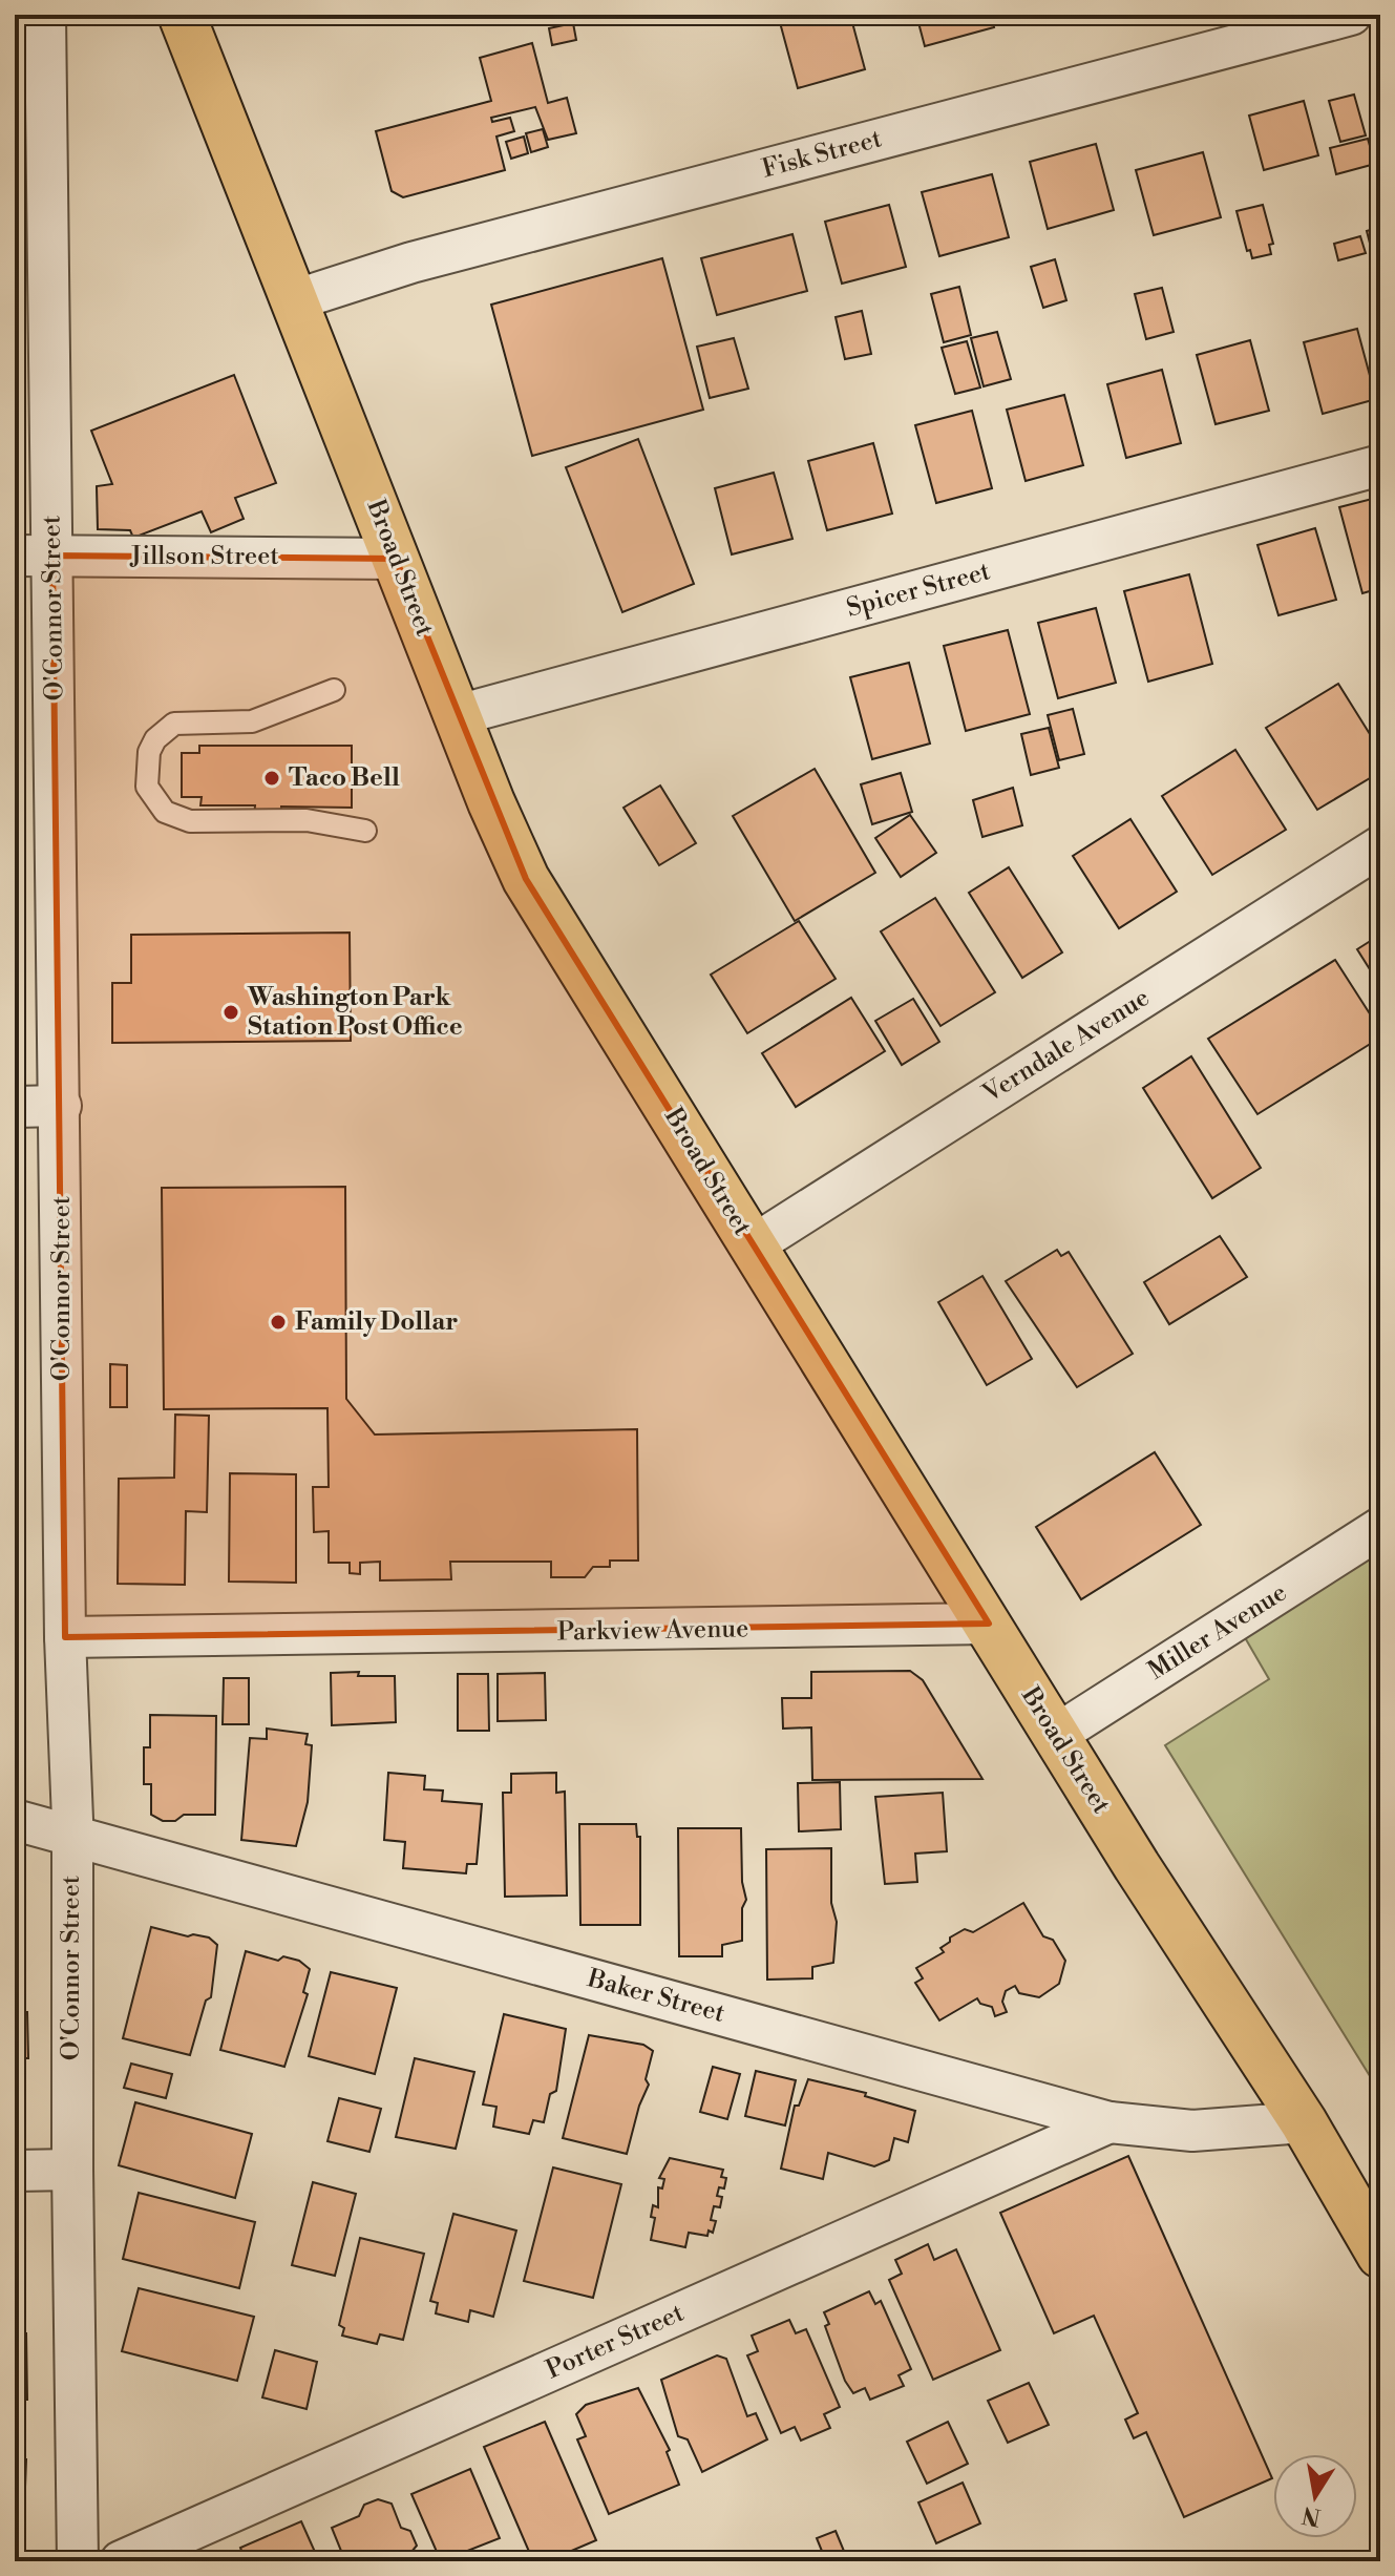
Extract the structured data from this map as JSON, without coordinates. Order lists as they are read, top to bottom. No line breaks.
{"streets":{"main road":["Broad Street"],"street":["Fisk Street","Jillson Street","Spicer Street","O'Connor Street","Verndale Avenue","Parkview Avenue","Miller Avenue","Baker Street","Porter Street"]},"crossings":[["Fisk Street","Broad Street"],["Jillson Street","Broad Street"],["Jillson Street","O'Connor Street"],["Broad Street","Spicer Street"],["Broad Street","Verndale Avenue"],["Broad Street","Parkview Avenue"],["Broad Street","Miller Avenue"],["Broad Street","Baker Street"],["O'Connor Street","Parkview Avenue"],["O'Connor Street","Baker Street"],["Baker Street","Porter Street"]],"places":["Taco Bell","Washington Park Station Post Office","Family Dollar"],"north":"bottom"}
